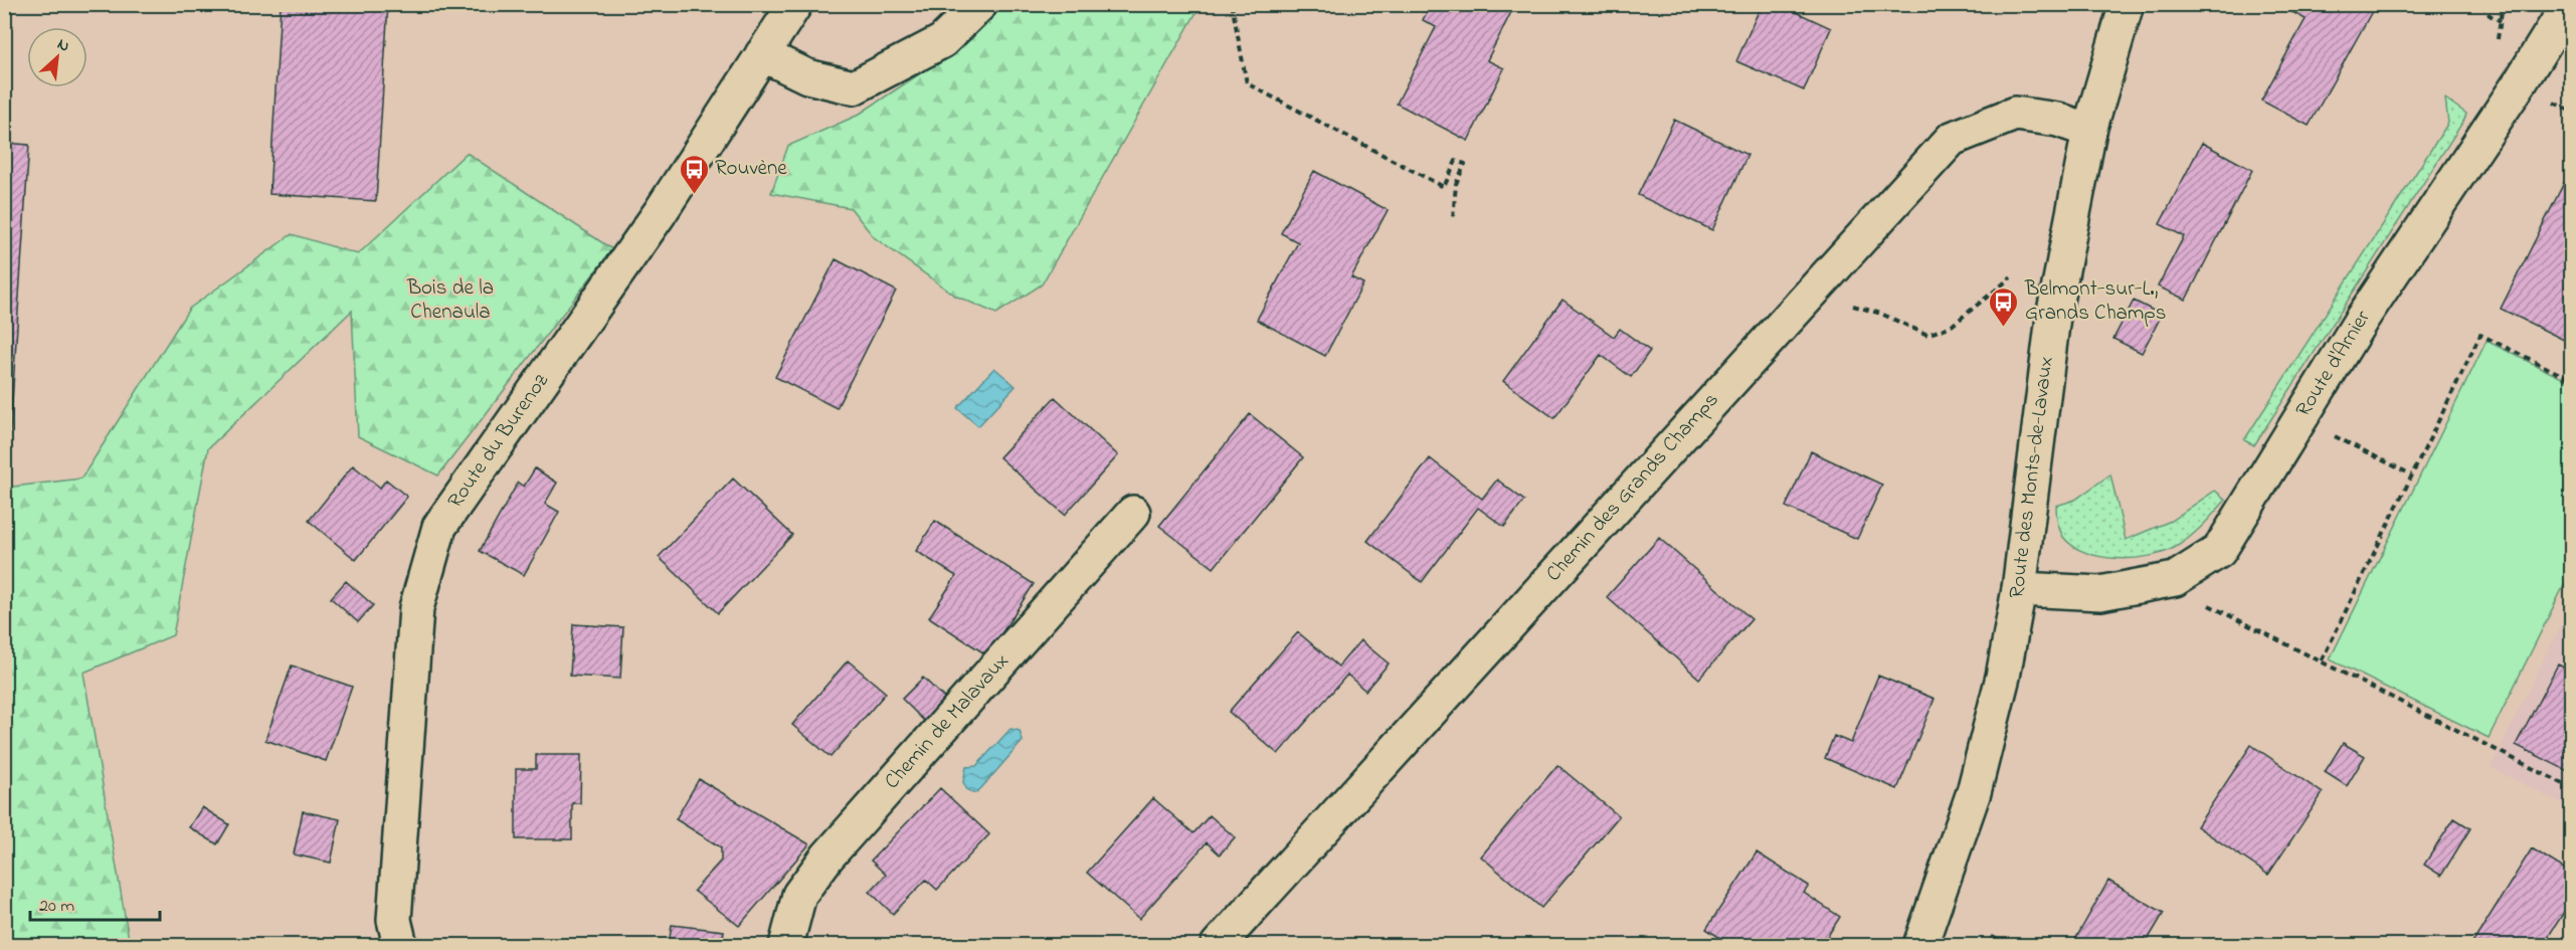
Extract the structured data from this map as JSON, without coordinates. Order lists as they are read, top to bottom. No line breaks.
{"streets":{"street":["Route d'Arnier","Route du Burenoz","Route des Monts-de-Lavaux","Chemin des Grands Champs","Chemin de Malavaux"]},"crossings":[["Route d'Arnier","Route des Monts-de-Lavaux"],["Route des Monts-de-Lavaux","Chemin des Grands Champs"]],"parks":["Bois de la Chenaula"],"places":{"bus stop":["Rouvène","Belmont-sur-L., Grands Champs"]},"scale_bar":"20 m","north":"top right"}
